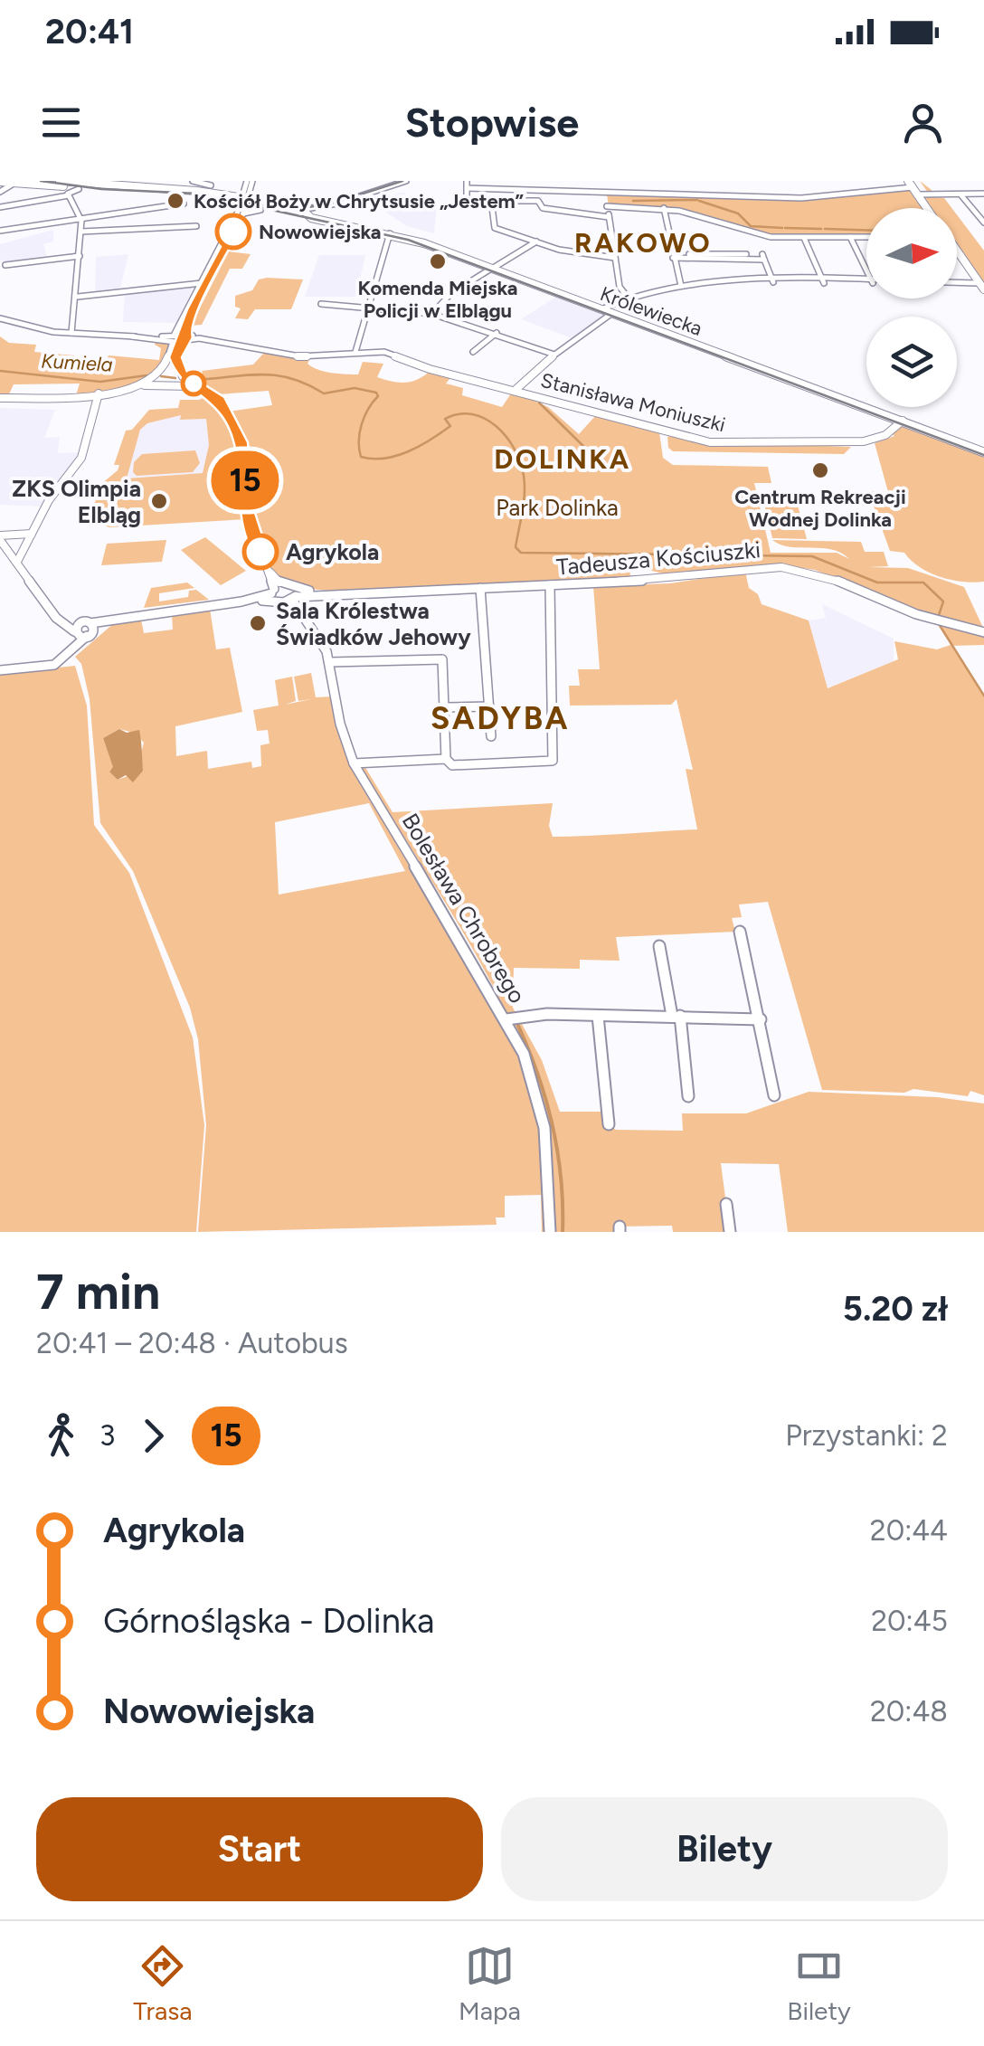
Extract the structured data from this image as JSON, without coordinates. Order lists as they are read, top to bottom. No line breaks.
{"streets":{"main road":["Królewiecka"],"street":["Stanisława Moniuszki","Tadeusza Kościuszki","Bolesława Chrobrego"]},"crossings":[["Królewiecka","Stanisława Moniuszki"],["Tadeusza Kościuszki","Bolesława Chrobrego"]],"districts":["RAKOWO","DOLINKA","SADYBA"],"water":["Kumiela"],"parks":["Park Dolinka"],"places":["Kościół Boży w Chrytsusie „Jestem”","Nowowiejska","Komenda Miejska Policji w Elblągu","Centrum Rekreacji Wodnej Dolinka","ZKS Olimpia Elbląg","Agrykola","Sala Królestwa Świadków Jehowy"],"lines":["bus line 15"],"north":"right","page":{"status":"20:41","header":"Stopwise","on_map":"15","heading":["7 min","20:41 – 20:48 · Autobus","5.20 zł"],"legs":["3","15","Przystanki: 2"],"list":[{"name":"Agrykola","value":"20:44"},{"name":"Górnośląska - Dolinka","value":"20:45"},{"name":"Nowowiejska","value":"20:48"}],"buttons":["Start","Bilety"],"tabs":["Trasa","Mapa","Bilety"]}}
